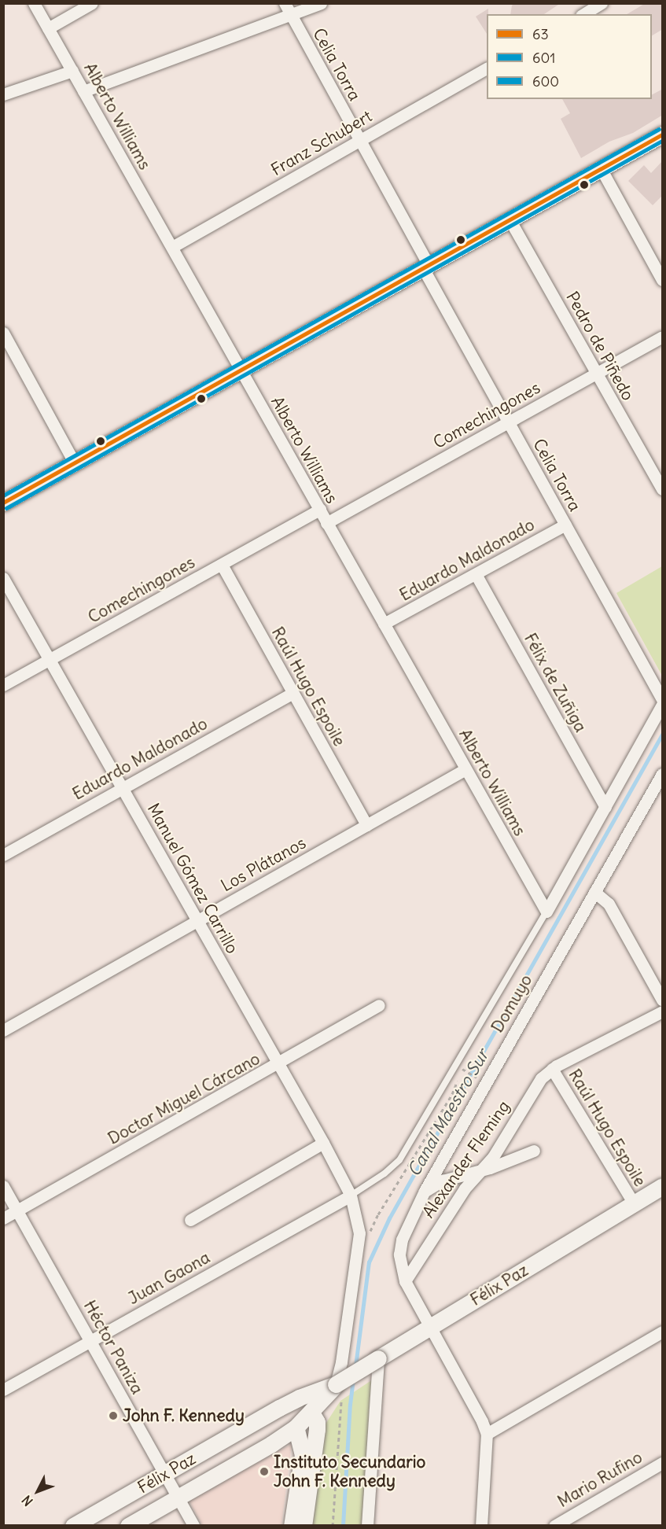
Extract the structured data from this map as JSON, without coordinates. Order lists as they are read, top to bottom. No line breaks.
{"streets":{"main road":["Félix Paz"],"street":["Celia Torra","Alberto Williams","Franz Schubert","Pedro de Piñedo","Comechingones","Eduardo Maldonado","Félix de Zuñiga","Raúl Hugo Espoile","Los Plátanos","Manuel Gómez Carrillo","Domuyo","Doctor Miguel Cárcano","Alexander Fleming","Juan Gaona","Héctor Paniza","Mario Rufino"]},"crossings":[["Celia Torra","Franz Schubert"],["Celia Torra","Comechingones"],["Celia Torra","Eduardo Maldonado"],["Alberto Williams","Franz Schubert"],["Alberto Williams","Comechingones"],["Alberto Williams","Eduardo Maldonado"],["Alberto Williams","Los Plátanos"],["Pedro de Piñedo","Comechingones"],["Comechingones","Raúl Hugo Espoile"],["Comechingones","Manuel Gómez Carrillo"],["Eduardo Maldonado","Félix de Zuñiga"],["Eduardo Maldonado","Raúl Hugo Espoile"],["Eduardo Maldonado","Manuel Gómez Carrillo"],["Raúl Hugo Espoile","Los Plátanos"],["Raúl Hugo Espoile","Alexander Fleming"],["Raúl Hugo Espoile","Félix Paz"],["Los Plátanos","Manuel Gómez Carrillo"],["Manuel Gómez Carrillo","Doctor Miguel Cárcano"],["Manuel Gómez Carrillo","Juan Gaona"],["Manuel Gómez Carrillo","Félix Paz"],["Domuyo","Alexander Fleming"],["Domuyo","Félix Paz"],["Doctor Miguel Cárcano","Héctor Paniza"],["Juan Gaona","Héctor Paniza"],["Félix Paz","Héctor Paniza"]],"water":["Canal Maestro Sur"],"places":["John F. Kennedy","Instituto Secundario John F. Kennedy"],"lines":["transit line 600","transit line 63","transit line 601"],"legend":["63","601","600"],"north":"bottom left"}
